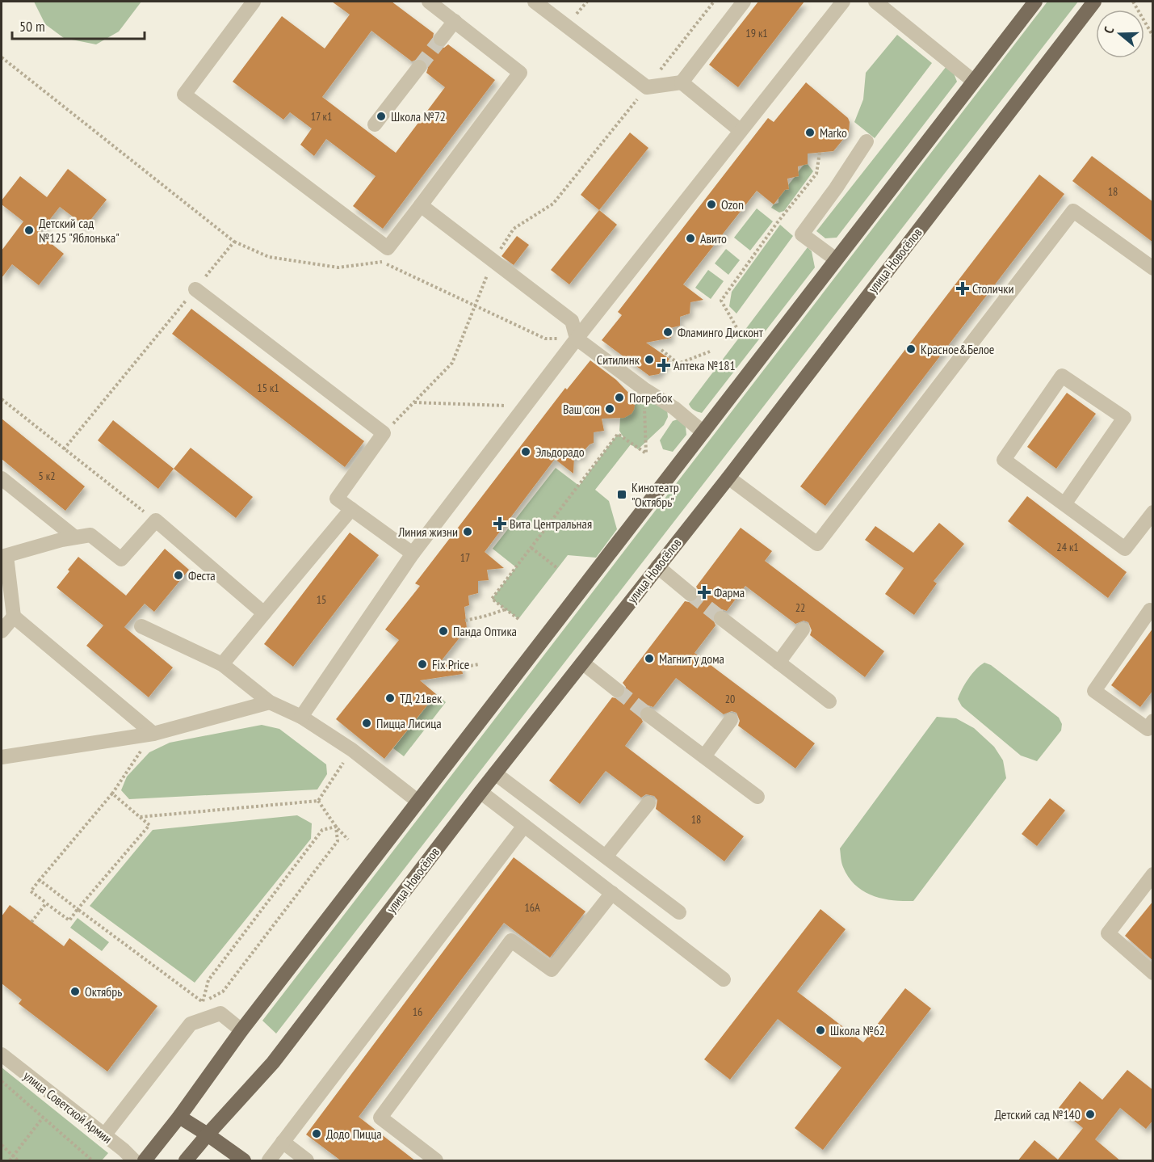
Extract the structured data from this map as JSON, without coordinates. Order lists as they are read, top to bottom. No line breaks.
{"streets":{"main road":["улица Новосёлов"],"street":["улица Советской Армии"]},"places":{"other":["Школа №72","Marko","Ozon","Детский сад №125 \"Яблонька\"","Авито","Фламинго Дисконт","Красное&Белое","Ситилинк","Погребок","Ваш сон","Эльдорадо","Линия жизни","Феста","Панда Оптика","Магнит у дома","Fix Price","ТД 21век","Пицца Лисица","Октябрь","Школа №62","Детский сад №140","Додо Пицца"],"health":["Столички","Аптека №181","Вита Центральная","Фарма"],"transit":["Кинотеатр \"Октябрь\""]},"house_numbers":["19 к1","17 к1","18","15 к1","5 к2","24 к1","17","15","22","20","18","16А","16"],"scale_bar":"50 m","north":"left"}
